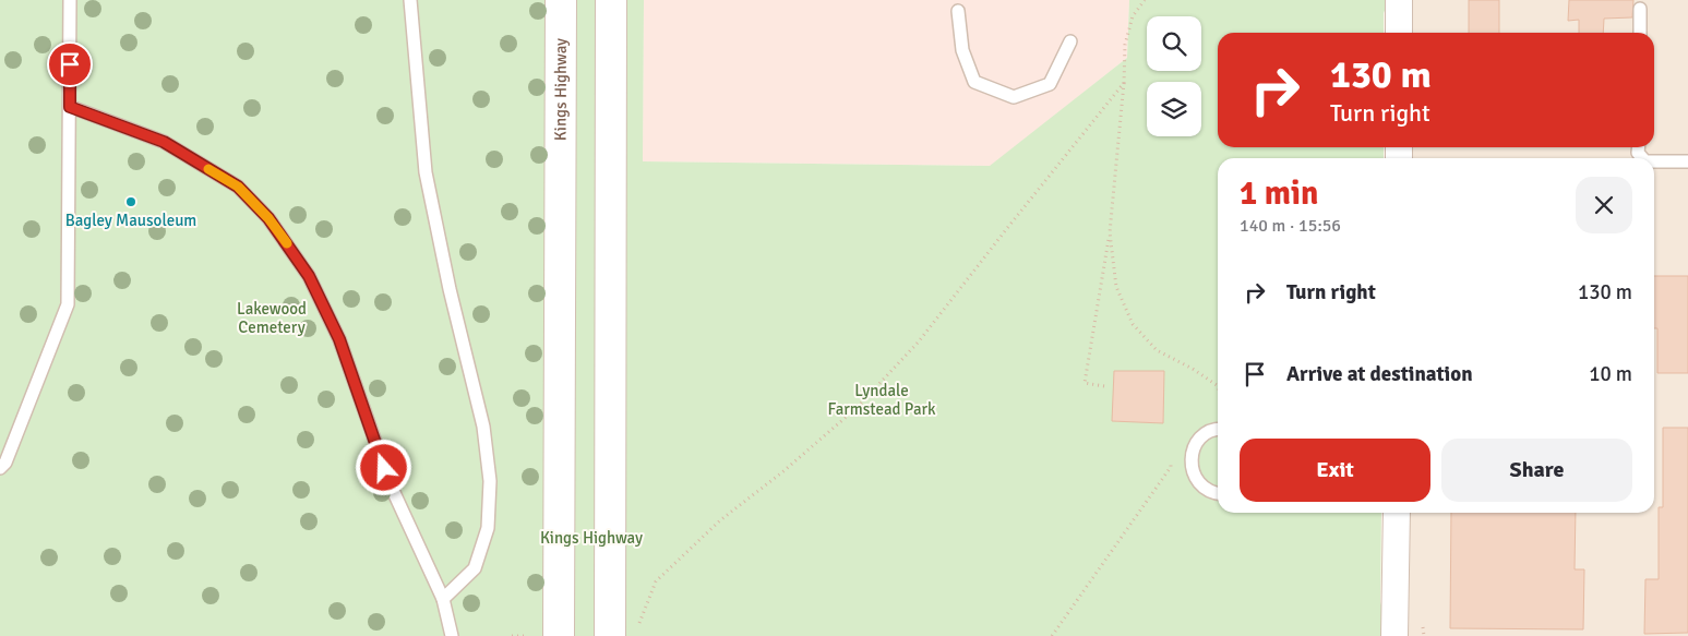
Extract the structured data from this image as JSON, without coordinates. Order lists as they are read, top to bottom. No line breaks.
{"streets":{"street":["Kings Highway"]},"parks":["Lakewood Cemetery","Lyndale Farmstead Park","Kings Highway"],"places":["Bagley Mausoleum"],"page":{"turn":["130 m","Turn right"],"heading":["1 min","140 m · 15:56"],"list":[{"name":"Turn right","value":"130 m"},{"name":"Arrive at destination","value":"10 m"}],"buttons":["Exit","Share"]}}
